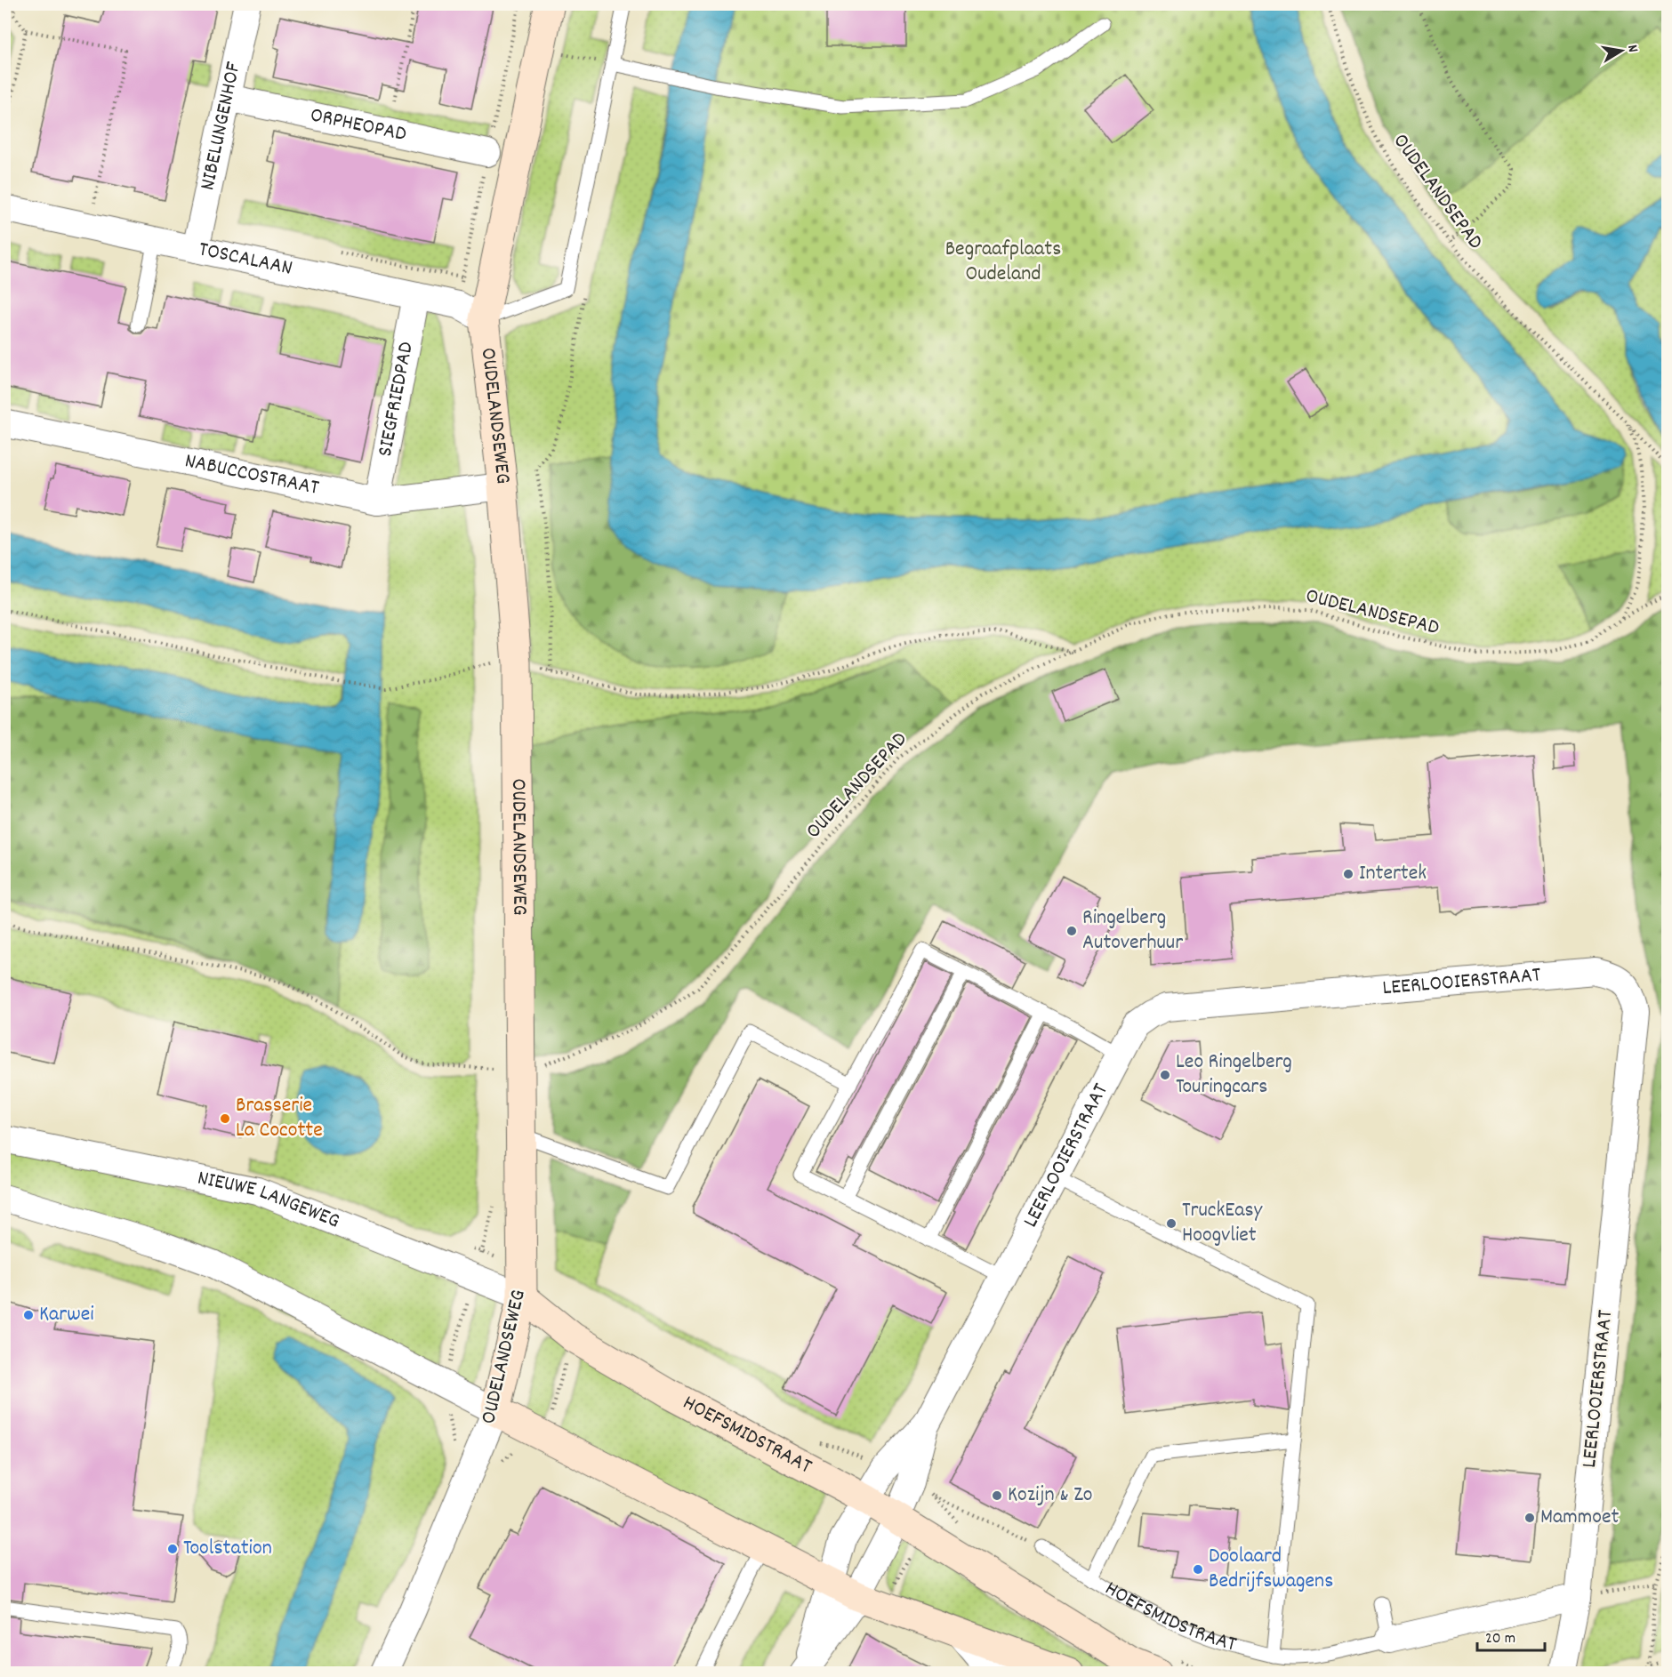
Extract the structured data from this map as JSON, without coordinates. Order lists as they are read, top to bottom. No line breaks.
{"streets":{"street":["ORPHEOPAD","NIBELUNGENHOF","TOSCALAAN","SIEGFRIEDPAD","OUDELANDSEWEG","NABUCCOSTRAAT","LEERLOOIERSTRAAT","NIEUWE LANGEWEG","HOEFSMIDSTRAAT"],"path":["OUDELANDSEPAD"]},"crossings":[["ORPHEOPAD","NIBELUNGENHOF"],["NIBELUNGENHOF","TOSCALAAN"],["OUDELANDSEPAD","OUDELANDSEWEG"],["TOSCALAAN","SIEGFRIEDPAD"],["TOSCALAAN","OUDELANDSEWEG"],["SIEGFRIEDPAD","NABUCCOSTRAAT"],["OUDELANDSEWEG","NABUCCOSTRAAT"],["OUDELANDSEWEG","NIEUWE LANGEWEG"],["OUDELANDSEWEG","HOEFSMIDSTRAAT"],["LEERLOOIERSTRAAT","HOEFSMIDSTRAAT"],["NIEUWE LANGEWEG","HOEFSMIDSTRAAT"]],"parks":["Begraafplaats Oudeland"],"places":["Intertek","Ringelberg Autoverhuur","Leo Ringelberg Touringcars","Brasserie La Cocotte","TruckEasy Hoogvliet","Karwei","Kozijn & Zo","Mammoet","Toolstation","Doolaard Bedrijfswagens"],"scale_bar":"20 m","north":"right"}
